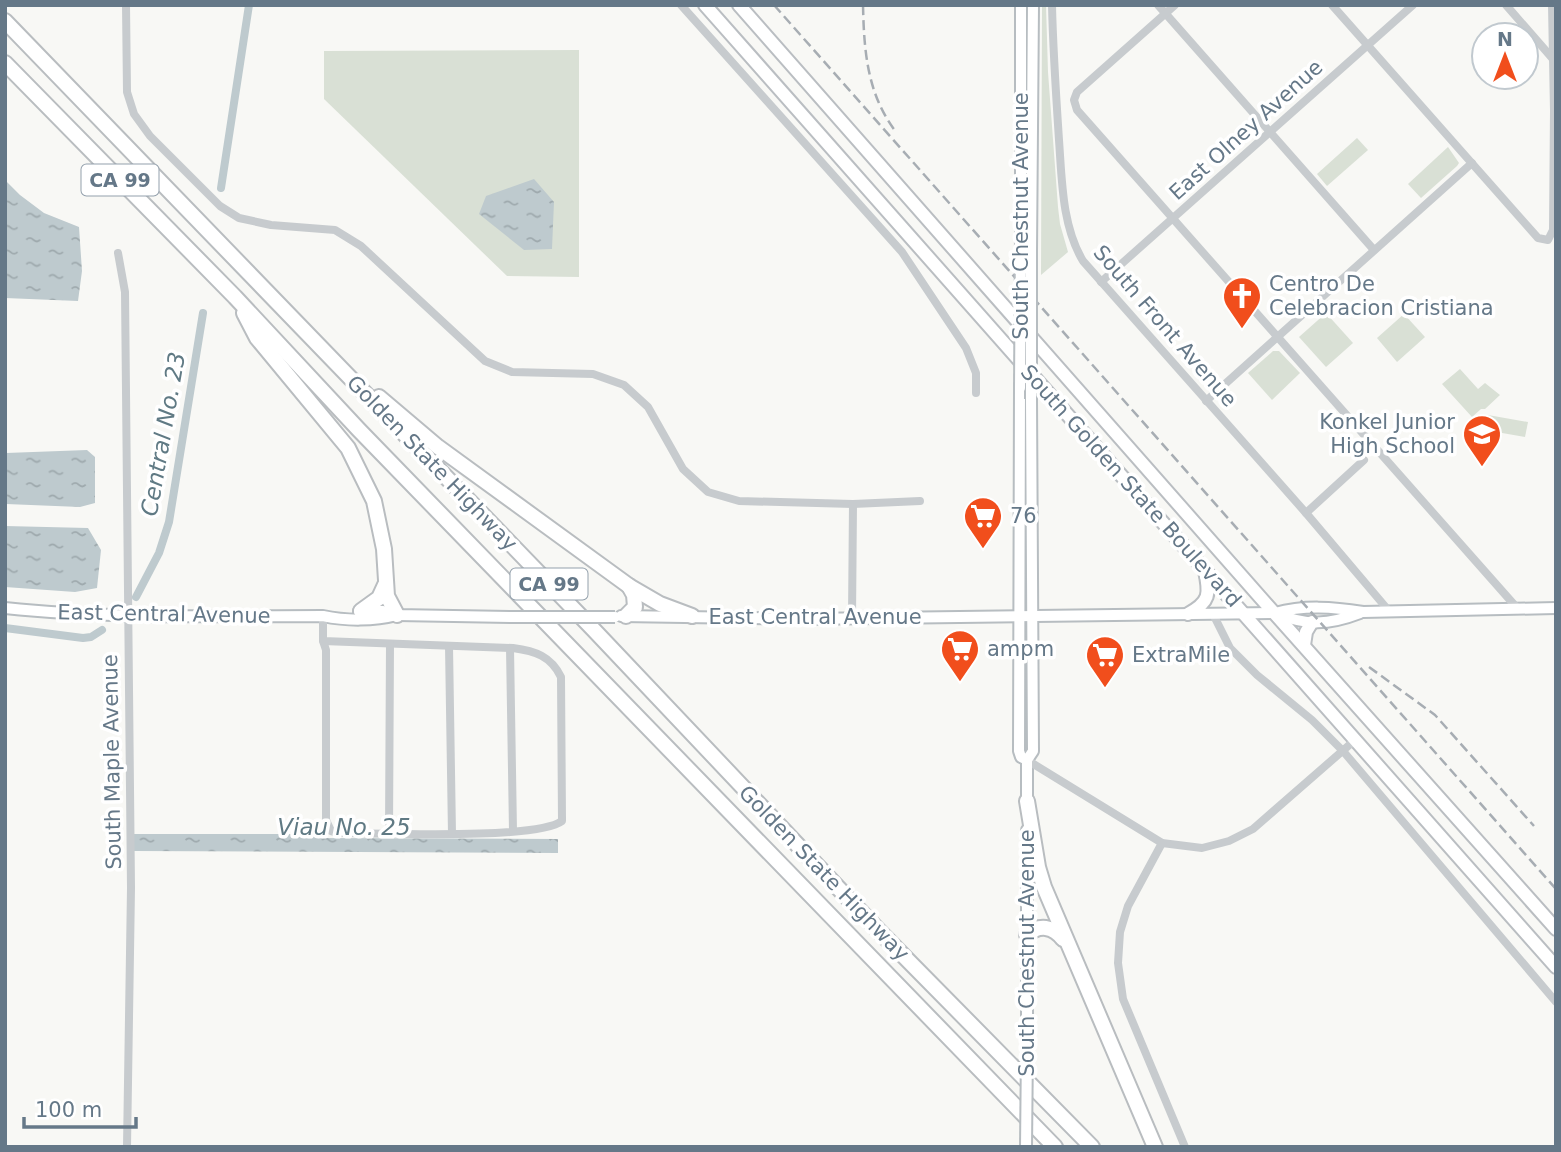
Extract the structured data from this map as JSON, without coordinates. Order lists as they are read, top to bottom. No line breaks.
{"streets":{"highway":["CA 99","Golden State Highway"],"main road":["South Chestnut Avenue","South Golden State Boulevard","East Central Avenue"],"street":["East Olney Avenue","South Front Avenue","South Maple Avenue"]},"crossings":[["East Olney Avenue","South Front Avenue"],["South Chestnut Avenue","East Central Avenue"],["South Front Avenue","East Central Avenue"],["South Golden State Boulevard","East Central Avenue"],["East Central Avenue","South Maple Avenue"]],"water":["Central No. 23","Viau No. 25"],"places":{"church":["Centro De Celebracion Cristiana"],"school or university":["Konkel Junior High School"],"supermarket":["76","ampm","ExtraMile"]},"scale_bar":"100 m","north":"top"}
